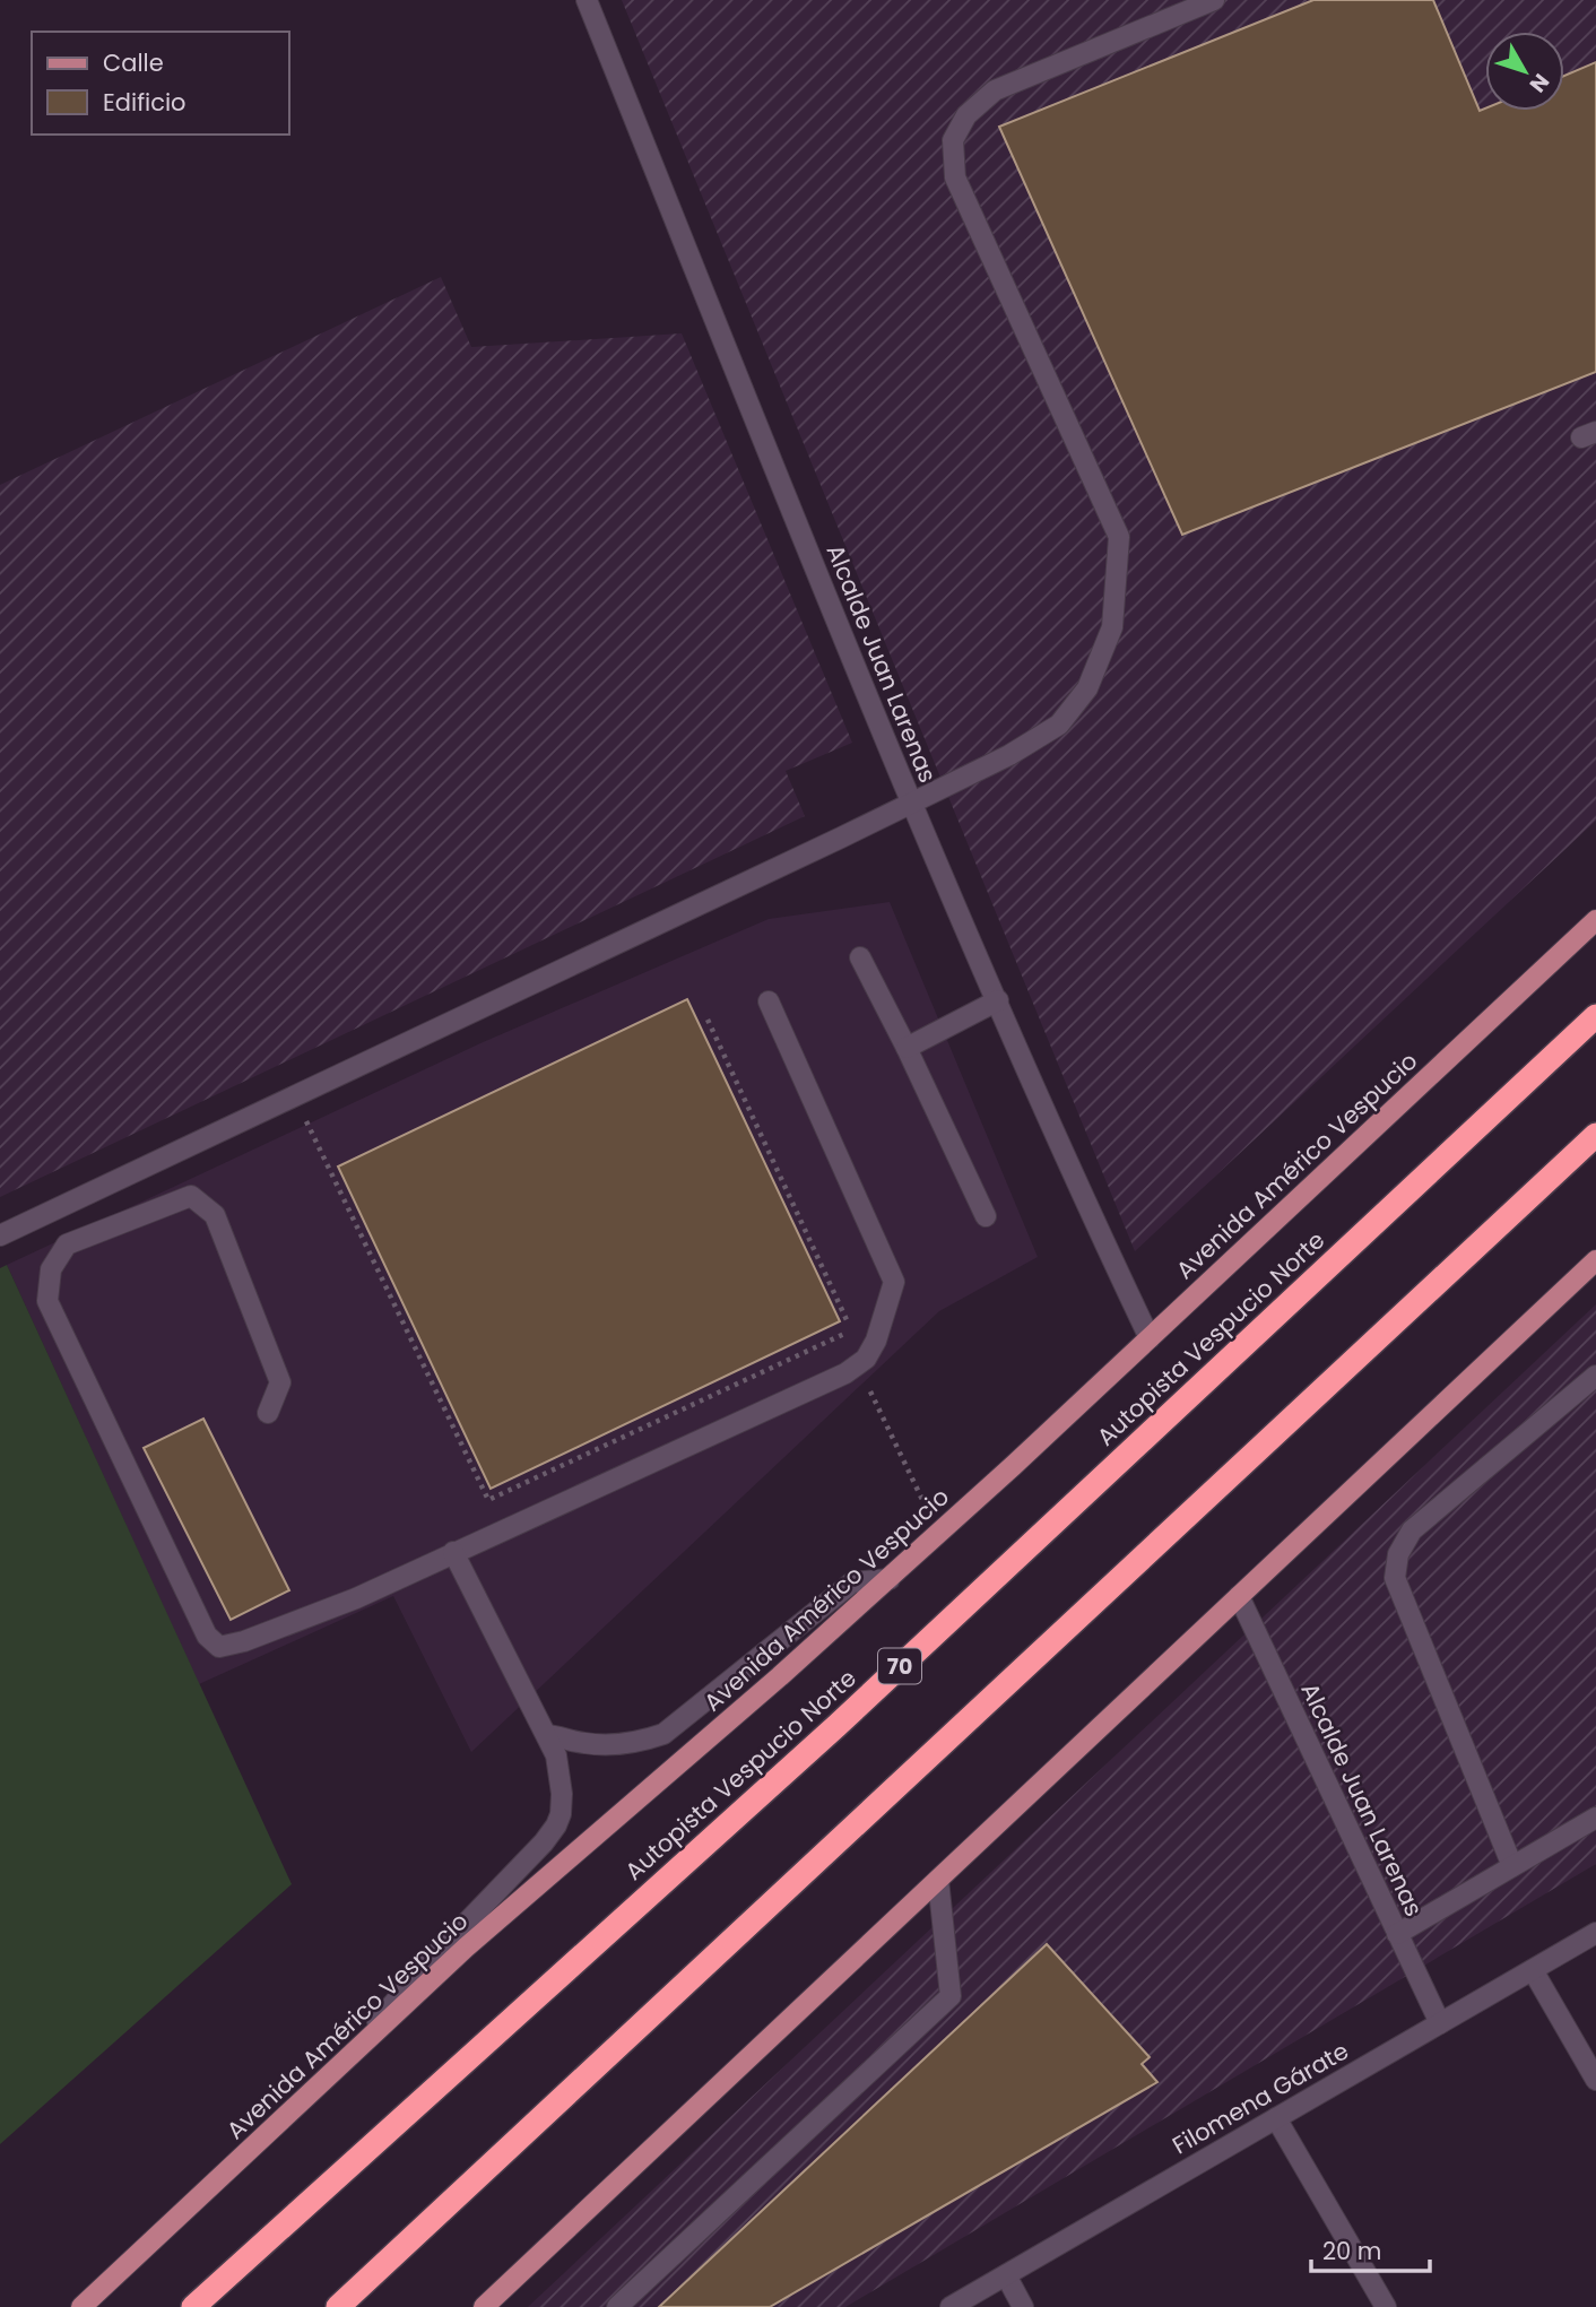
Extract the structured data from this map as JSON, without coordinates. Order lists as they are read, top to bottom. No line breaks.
{"streets":{"highway":["Autopista Vespucio Norte","70"],"main road":["Avenida Américo Vespucio"],"street":["Alcalde Juan Larenas","Filomena Gárate"]},"crossings":[["Alcalde Juan Larenas","Avenida Américo Vespucio"],["Alcalde Juan Larenas","Filomena Gárate"]],"legend":["Calle","Edificio"],"scale_bar":"20 m","north":"bottom right"}
